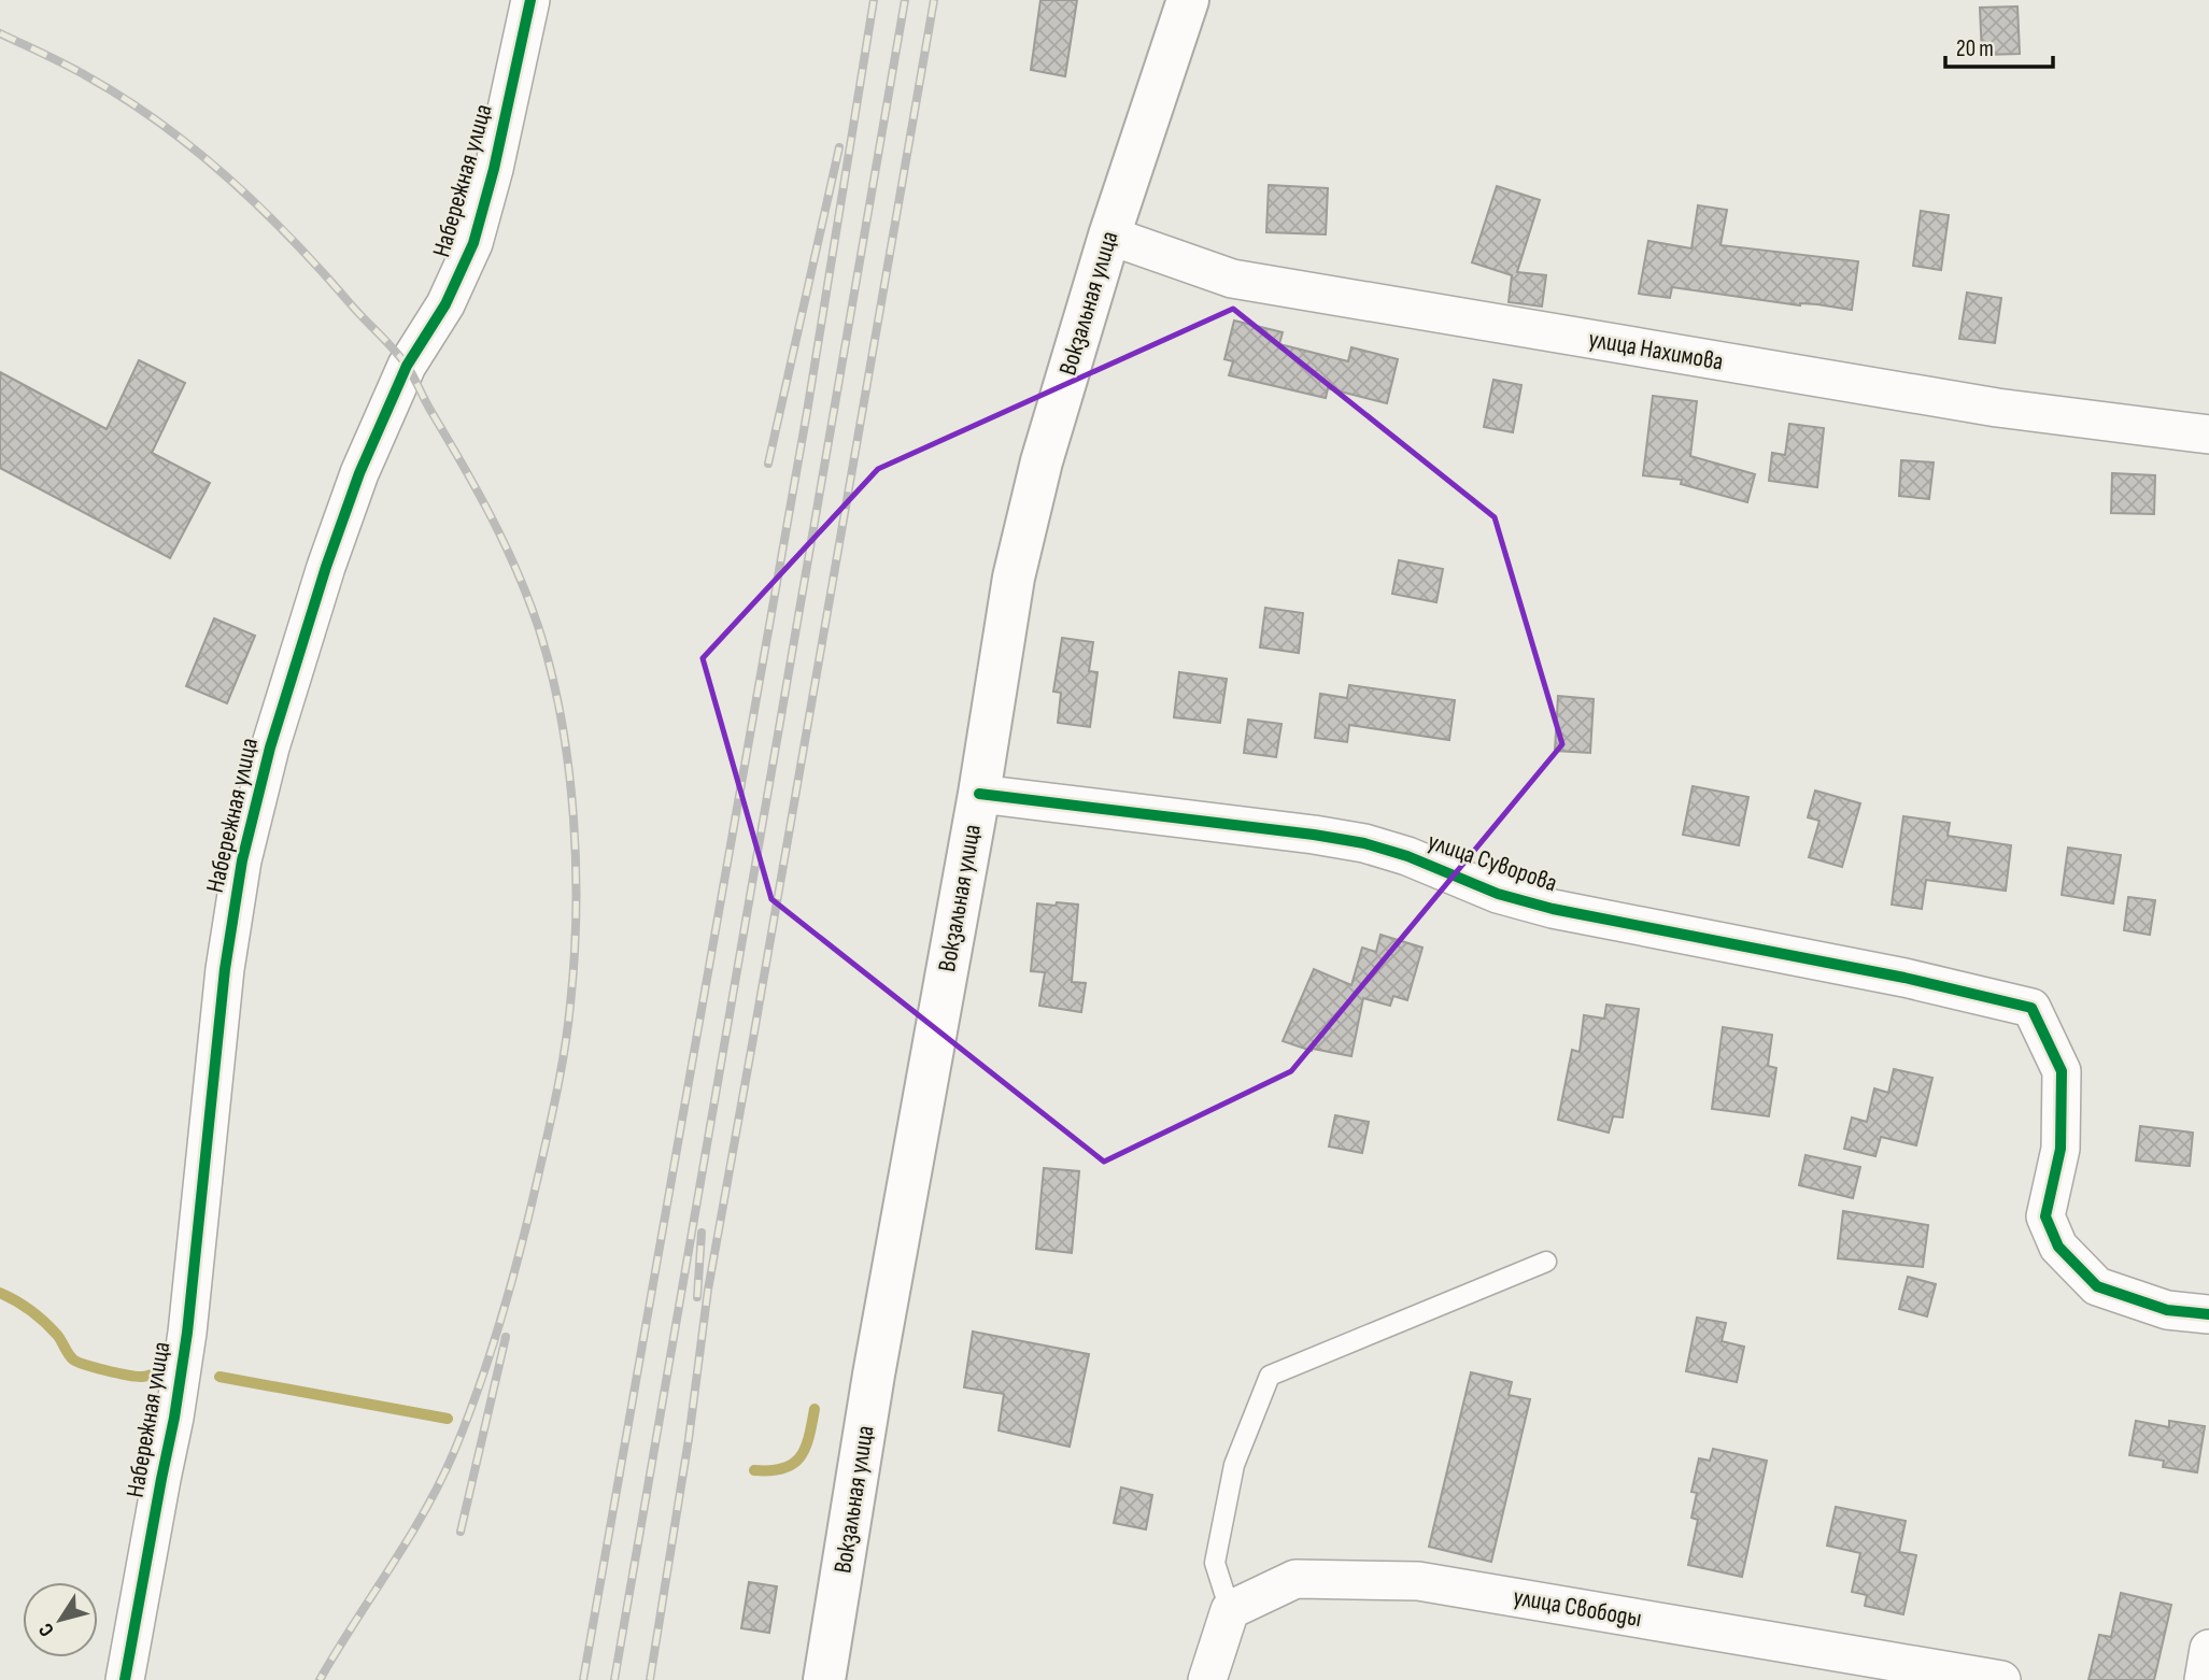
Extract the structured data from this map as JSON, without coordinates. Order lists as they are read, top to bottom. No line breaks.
{"streets":{"main road":["Вокзальная улица"],"street":["Набережная улица","улица Нахимова","улица Суворова","улица Свободы"]},"crossings":[["Вокзальная улица","улица Нахимова"],["Вокзальная улица","улица Суворова"]],"scale_bar":"20 m","north":"bottom left"}
